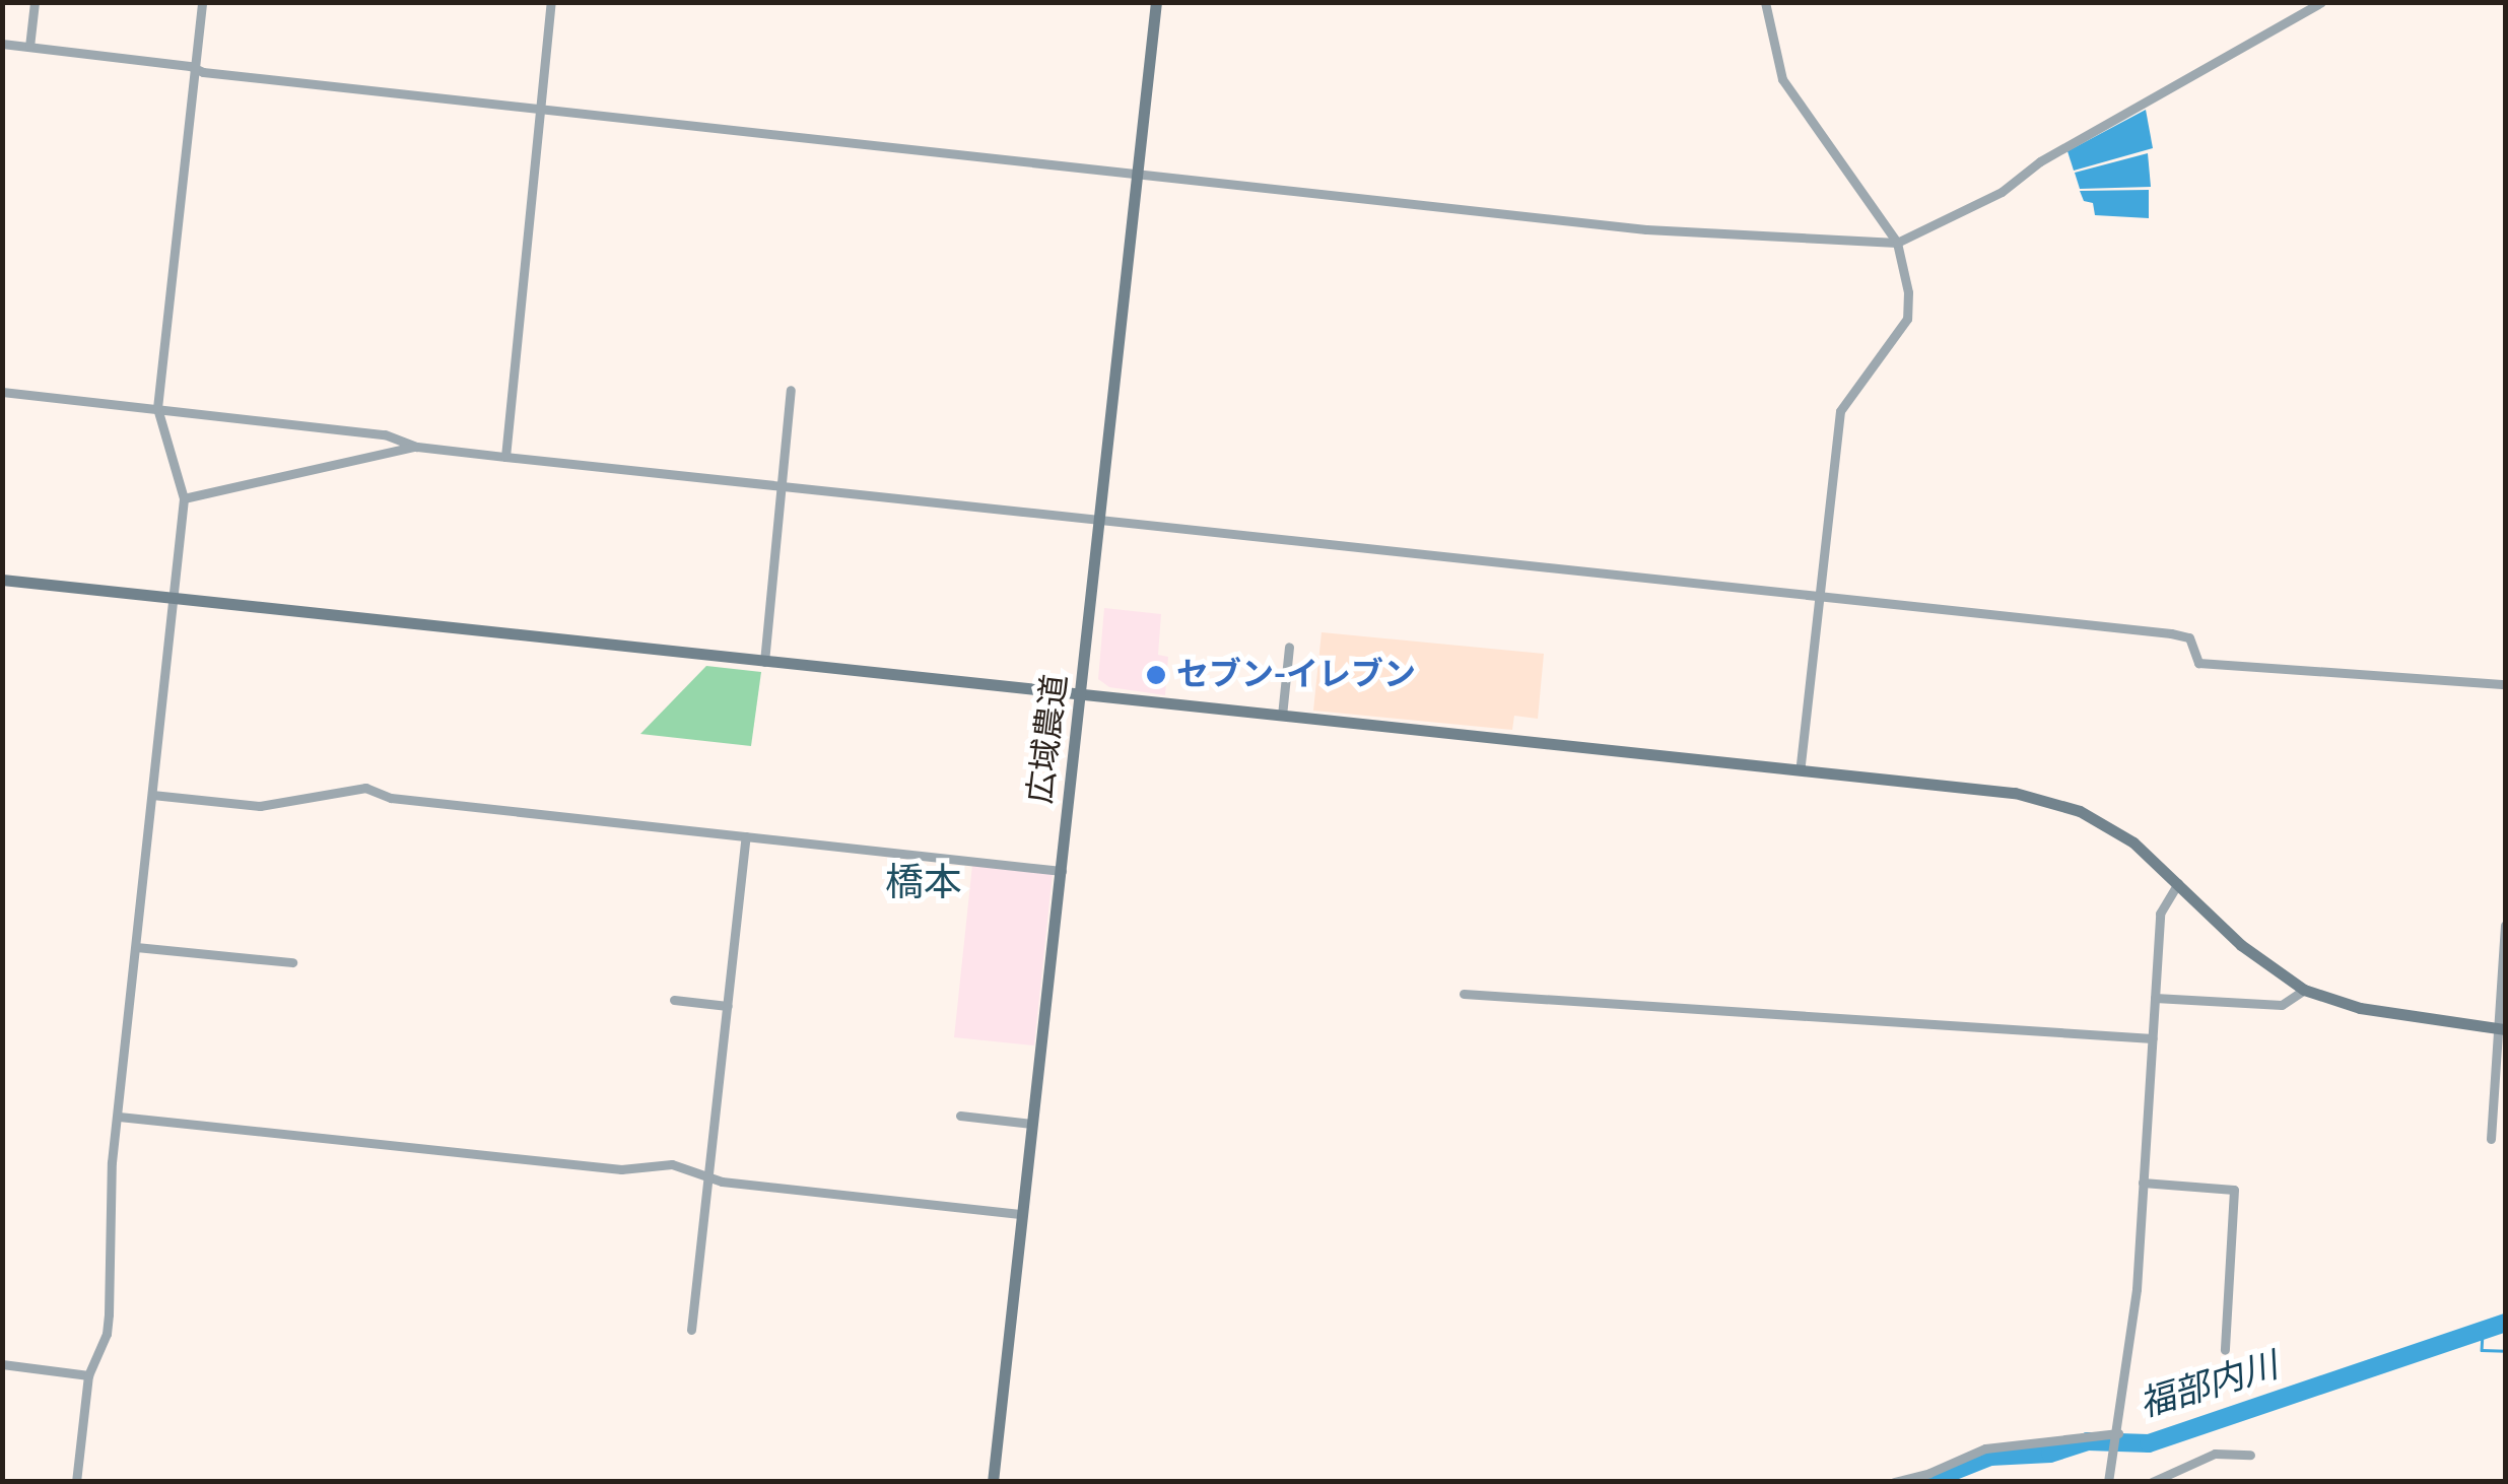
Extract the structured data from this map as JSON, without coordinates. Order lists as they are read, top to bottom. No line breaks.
{"streets":{"street":["広域農道"]},"districts":["橋本"],"water":["福部内川"],"places":["セブン-イレブン"]}
